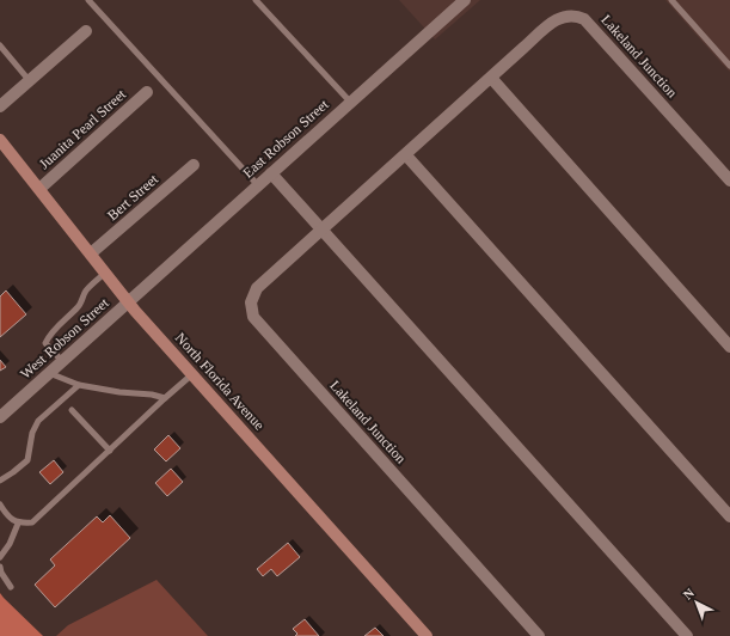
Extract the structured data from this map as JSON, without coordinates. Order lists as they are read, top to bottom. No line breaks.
{"streets":{"street":["Lakeland Junction","Juanita Pearl Street","East Robson Street","Bert Street","West Robson Street","North Florida Avenue"]},"crossings":[["Juanita Pearl Street","North Florida Avenue"],["East Robson Street","West Robson Street"],["East Robson Street","North Florida Avenue"],["Bert Street","North Florida Avenue"],["West Robson Street","North Florida Avenue"]],"north":"top left"}
